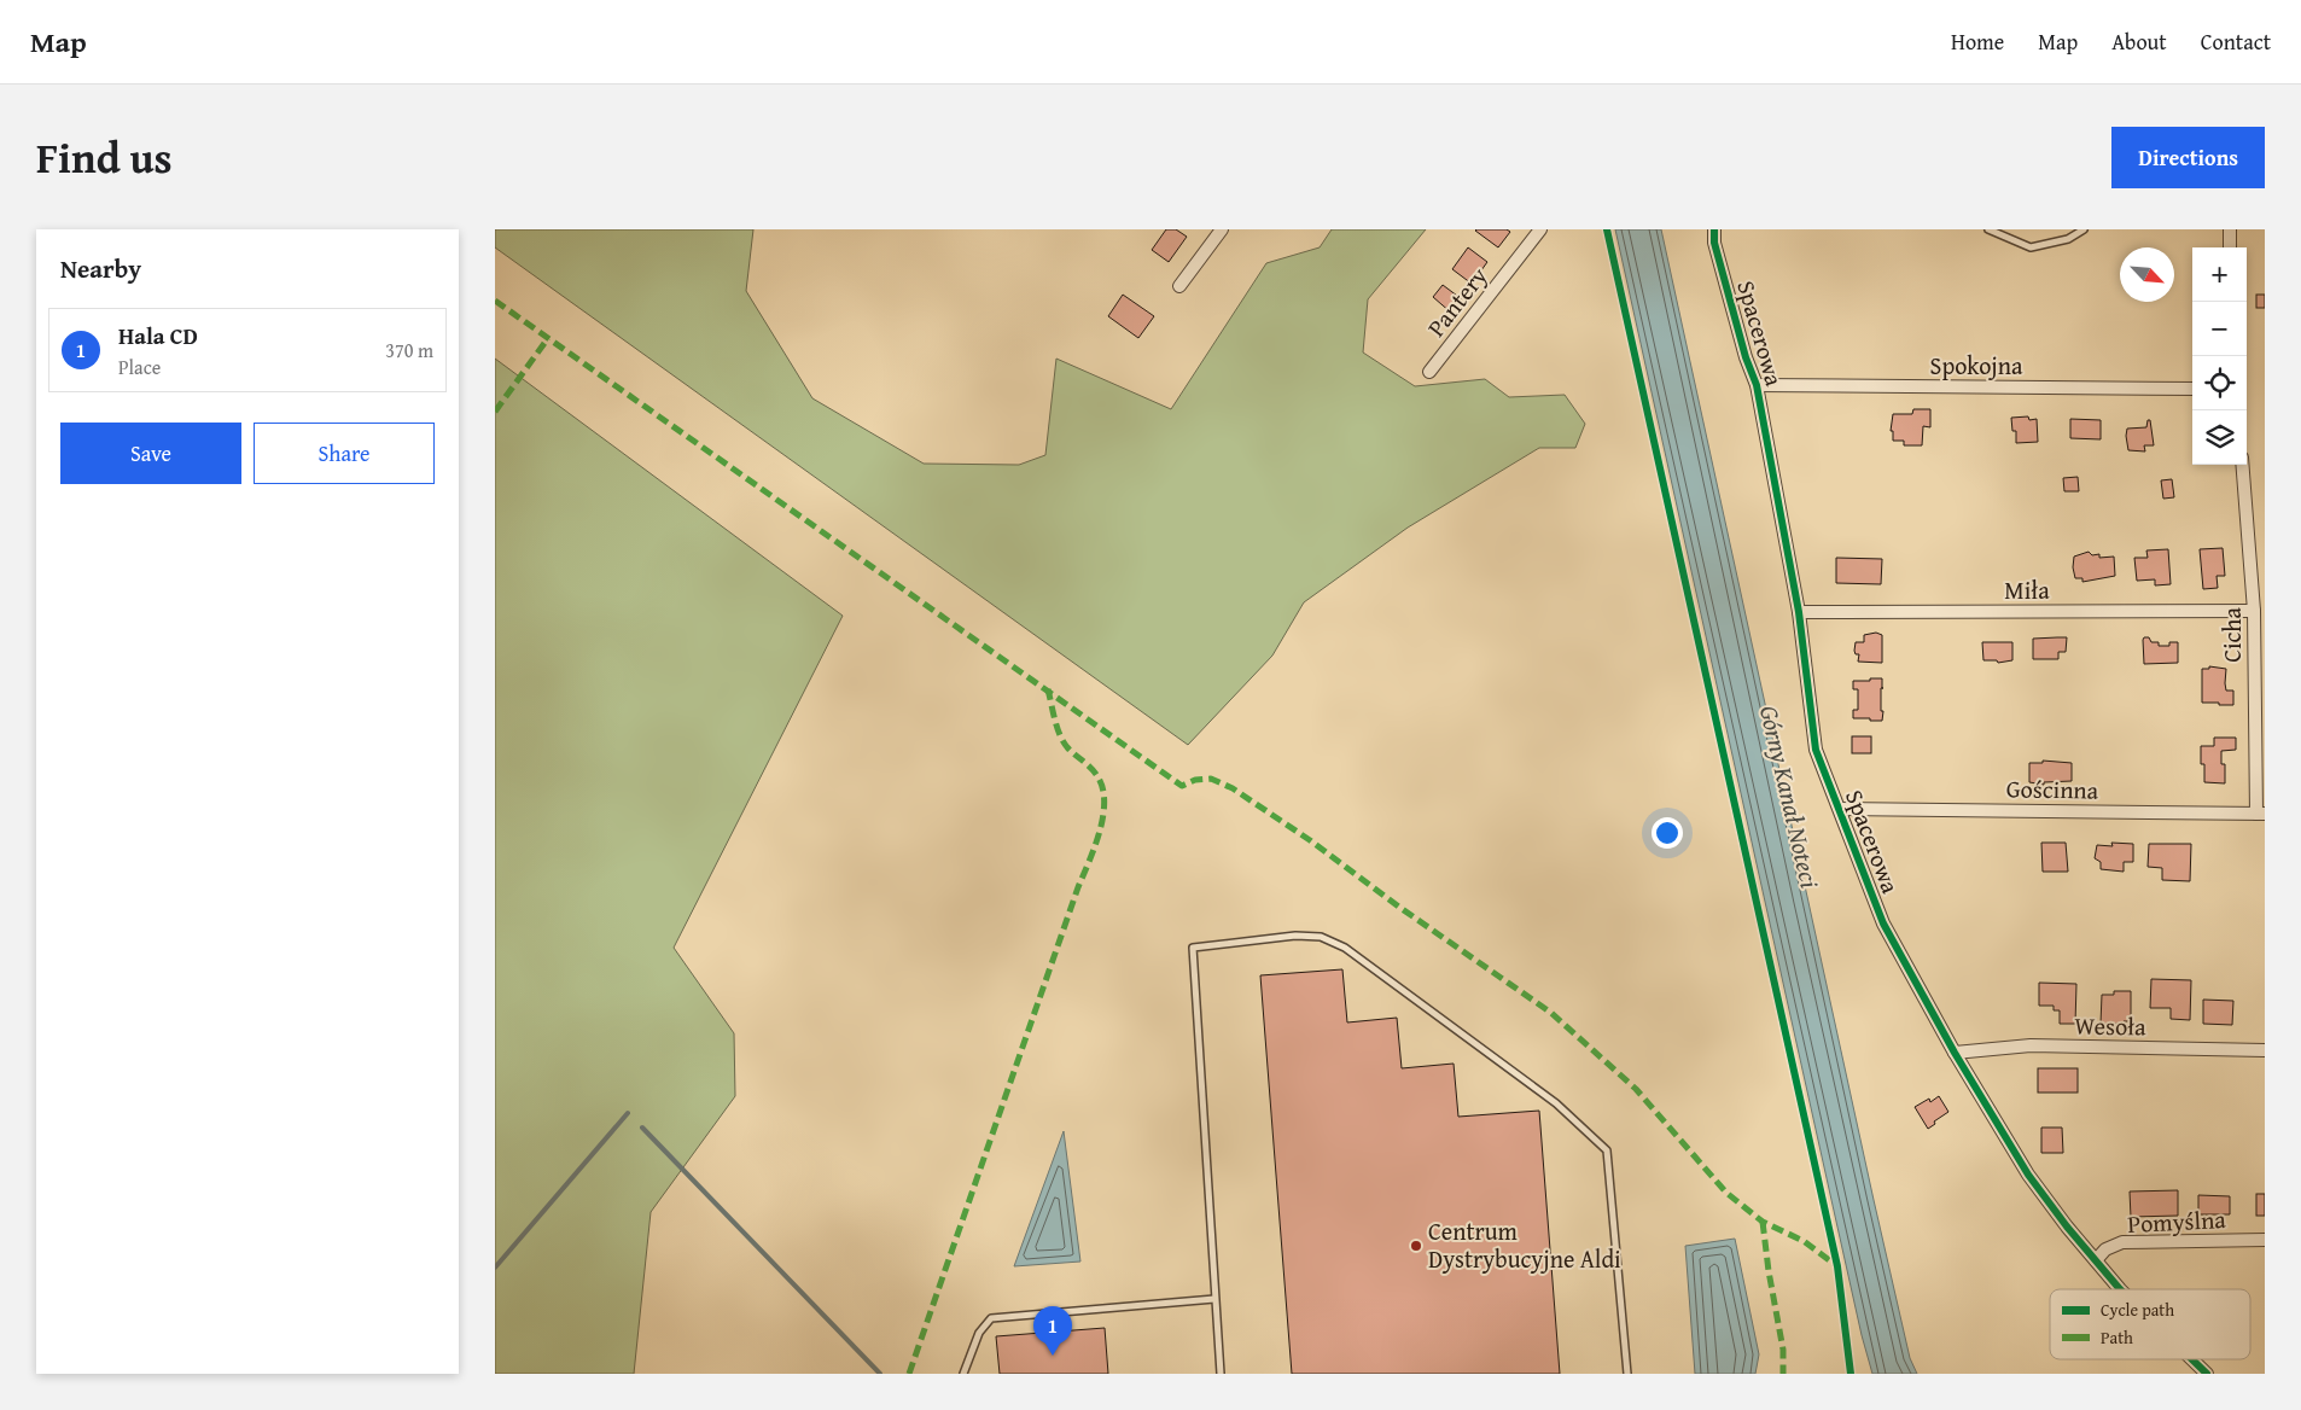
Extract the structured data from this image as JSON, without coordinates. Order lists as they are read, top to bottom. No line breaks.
{"streets":{"street":["Pantery","Spacerowa","Spokojna","Miła","Cicha","Gościnna","Wesoła","Pomyślna"]},"crossings":[["Spacerowa","Spokojna"],["Spacerowa","Miła"],["Spacerowa","Gościnna"],["Spacerowa","Wesoła"],["Spacerowa","Pomyślna"],["Miła","Cicha"],["Cicha","Gościnna"]],"water":["Górny Kanał Noteci"],"places":["Centrum Dystrybucyjne Aldi"],"legend":["Cycle path","Path"],"north":"bottom right","page":{"header":"Map","nav":["Home","Map","About","Contact"],"title":"Find us","buttons":["Directions",["Save","Share"]],"heading":"Nearby","map_buttons":["+","−"],"list":[{"mark":"1","name":"Hala CD","note":"Place","value":"370 m"}],"pins":"1"}}
